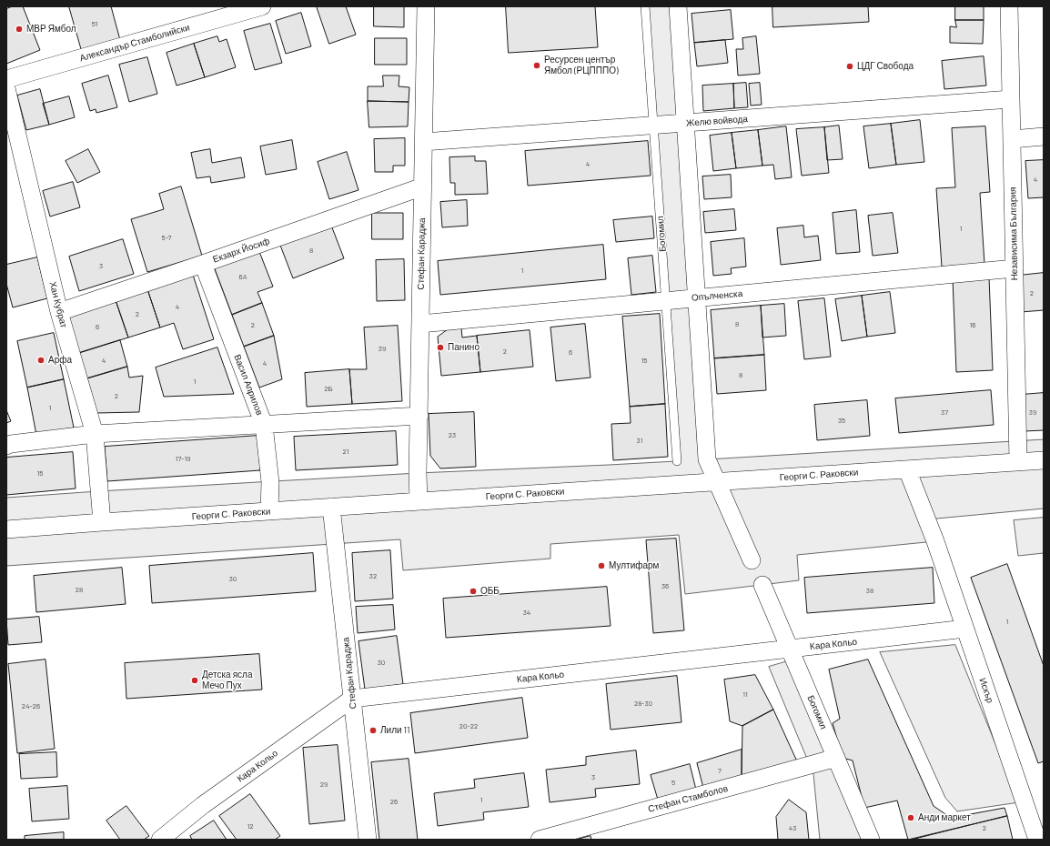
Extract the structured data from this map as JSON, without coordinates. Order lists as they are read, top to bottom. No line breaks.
{"streets":{"street":["Александър Стамболийски","Желю войвода","Богомил","Независима България","Екзарх Йосиф","Стефан Караджа","Опълченска","Хан Кубрат","Васил Априлов","Георги С. Раковски","Кара Кольо","Искър","Стефан Стамболов"]},"crossings":[["Желю войвода","Богомил"],["Желю войвода","Независима България"],["Желю войвода","Стефан Караджа"],["Богомил","Опълченска"],["Богомил","Кара Кольо"],["Богомил","Стефан Стамболов"],["Независима България","Опълченска"],["Независима България","Георги С. Раковски"],["Екзарх Йосиф","Стефан Караджа"],["Екзарх Йосиф","Хан Кубрат"],["Екзарх Йосиф","Васил Априлов"],["Стефан Караджа","Опълченска"],["Стефан Караджа","Георги С. Раковски"],["Стефан Караджа","Кара Кольо"],["Хан Кубрат","Георги С. Раковски"],["Васил Априлов","Георги С. Раковски"],["Георги С. Раковски","Искър"],["Кара Кольо","Искър"]],"places":["МВР Ямбол","Ресурсен център Ямбол (РЦПППО)","ЦДГ Свобода","Панино","Арфа","Мултифарм","ОББ","Детска ясла Мечо Пух","Лили 11","Анди маркет"],"house_numbers":["51","4","4","1","5-7","8","3","1","6A","2","4","2","8","2","16","6","39","2","6","4","15","4","8","1","2Б","2","1","37","39","35","23","31","21","17-19","15","32","30","36","28","38","34","1","30","11","28-30","24-26","20-22","7","3","5","29","1","26","12","43","2"]}
